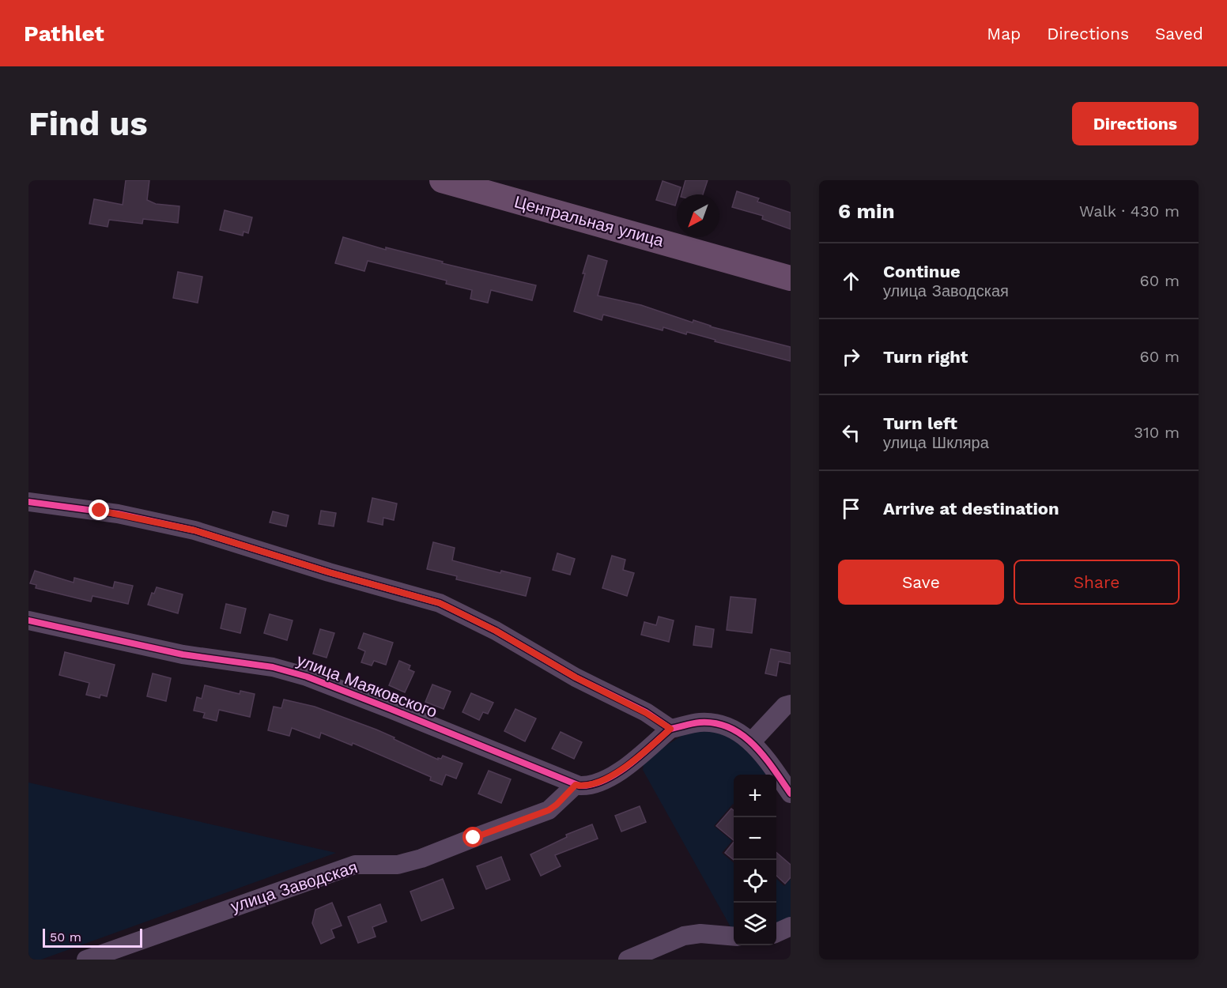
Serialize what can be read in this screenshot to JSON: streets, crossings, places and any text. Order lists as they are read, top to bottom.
{
  "streets": {
    "main road": ["Центральная улица"],
    "street": ["улица Маяковского", "улица Заводская"]
  },
  "crossings": [
    ["улица Маяковского", "улица Заводская"]
  ],
  "scale_bar": "50 m",
  "north": "bottom left",
  "page": {
    "header": "Pathlet",
    "nav": ["Map", "Directions", "Saved"],
    "buttons": [
      "Directions",
      ["Save", "Share"]
    ],
    "title": "Find us",
    "heading": ["6 min", "Walk · 430 m"],
    "list": [
      ["Continue", "улица Заводская", "60 m"],
      ["Turn right", "60 m"],
      ["Turn left", "улица Шкляра", "310 m"],
      "Arrive at destination"
    ],
    "map_buttons": ["+", "−"],
    "scale": "50 m"
  }
}
